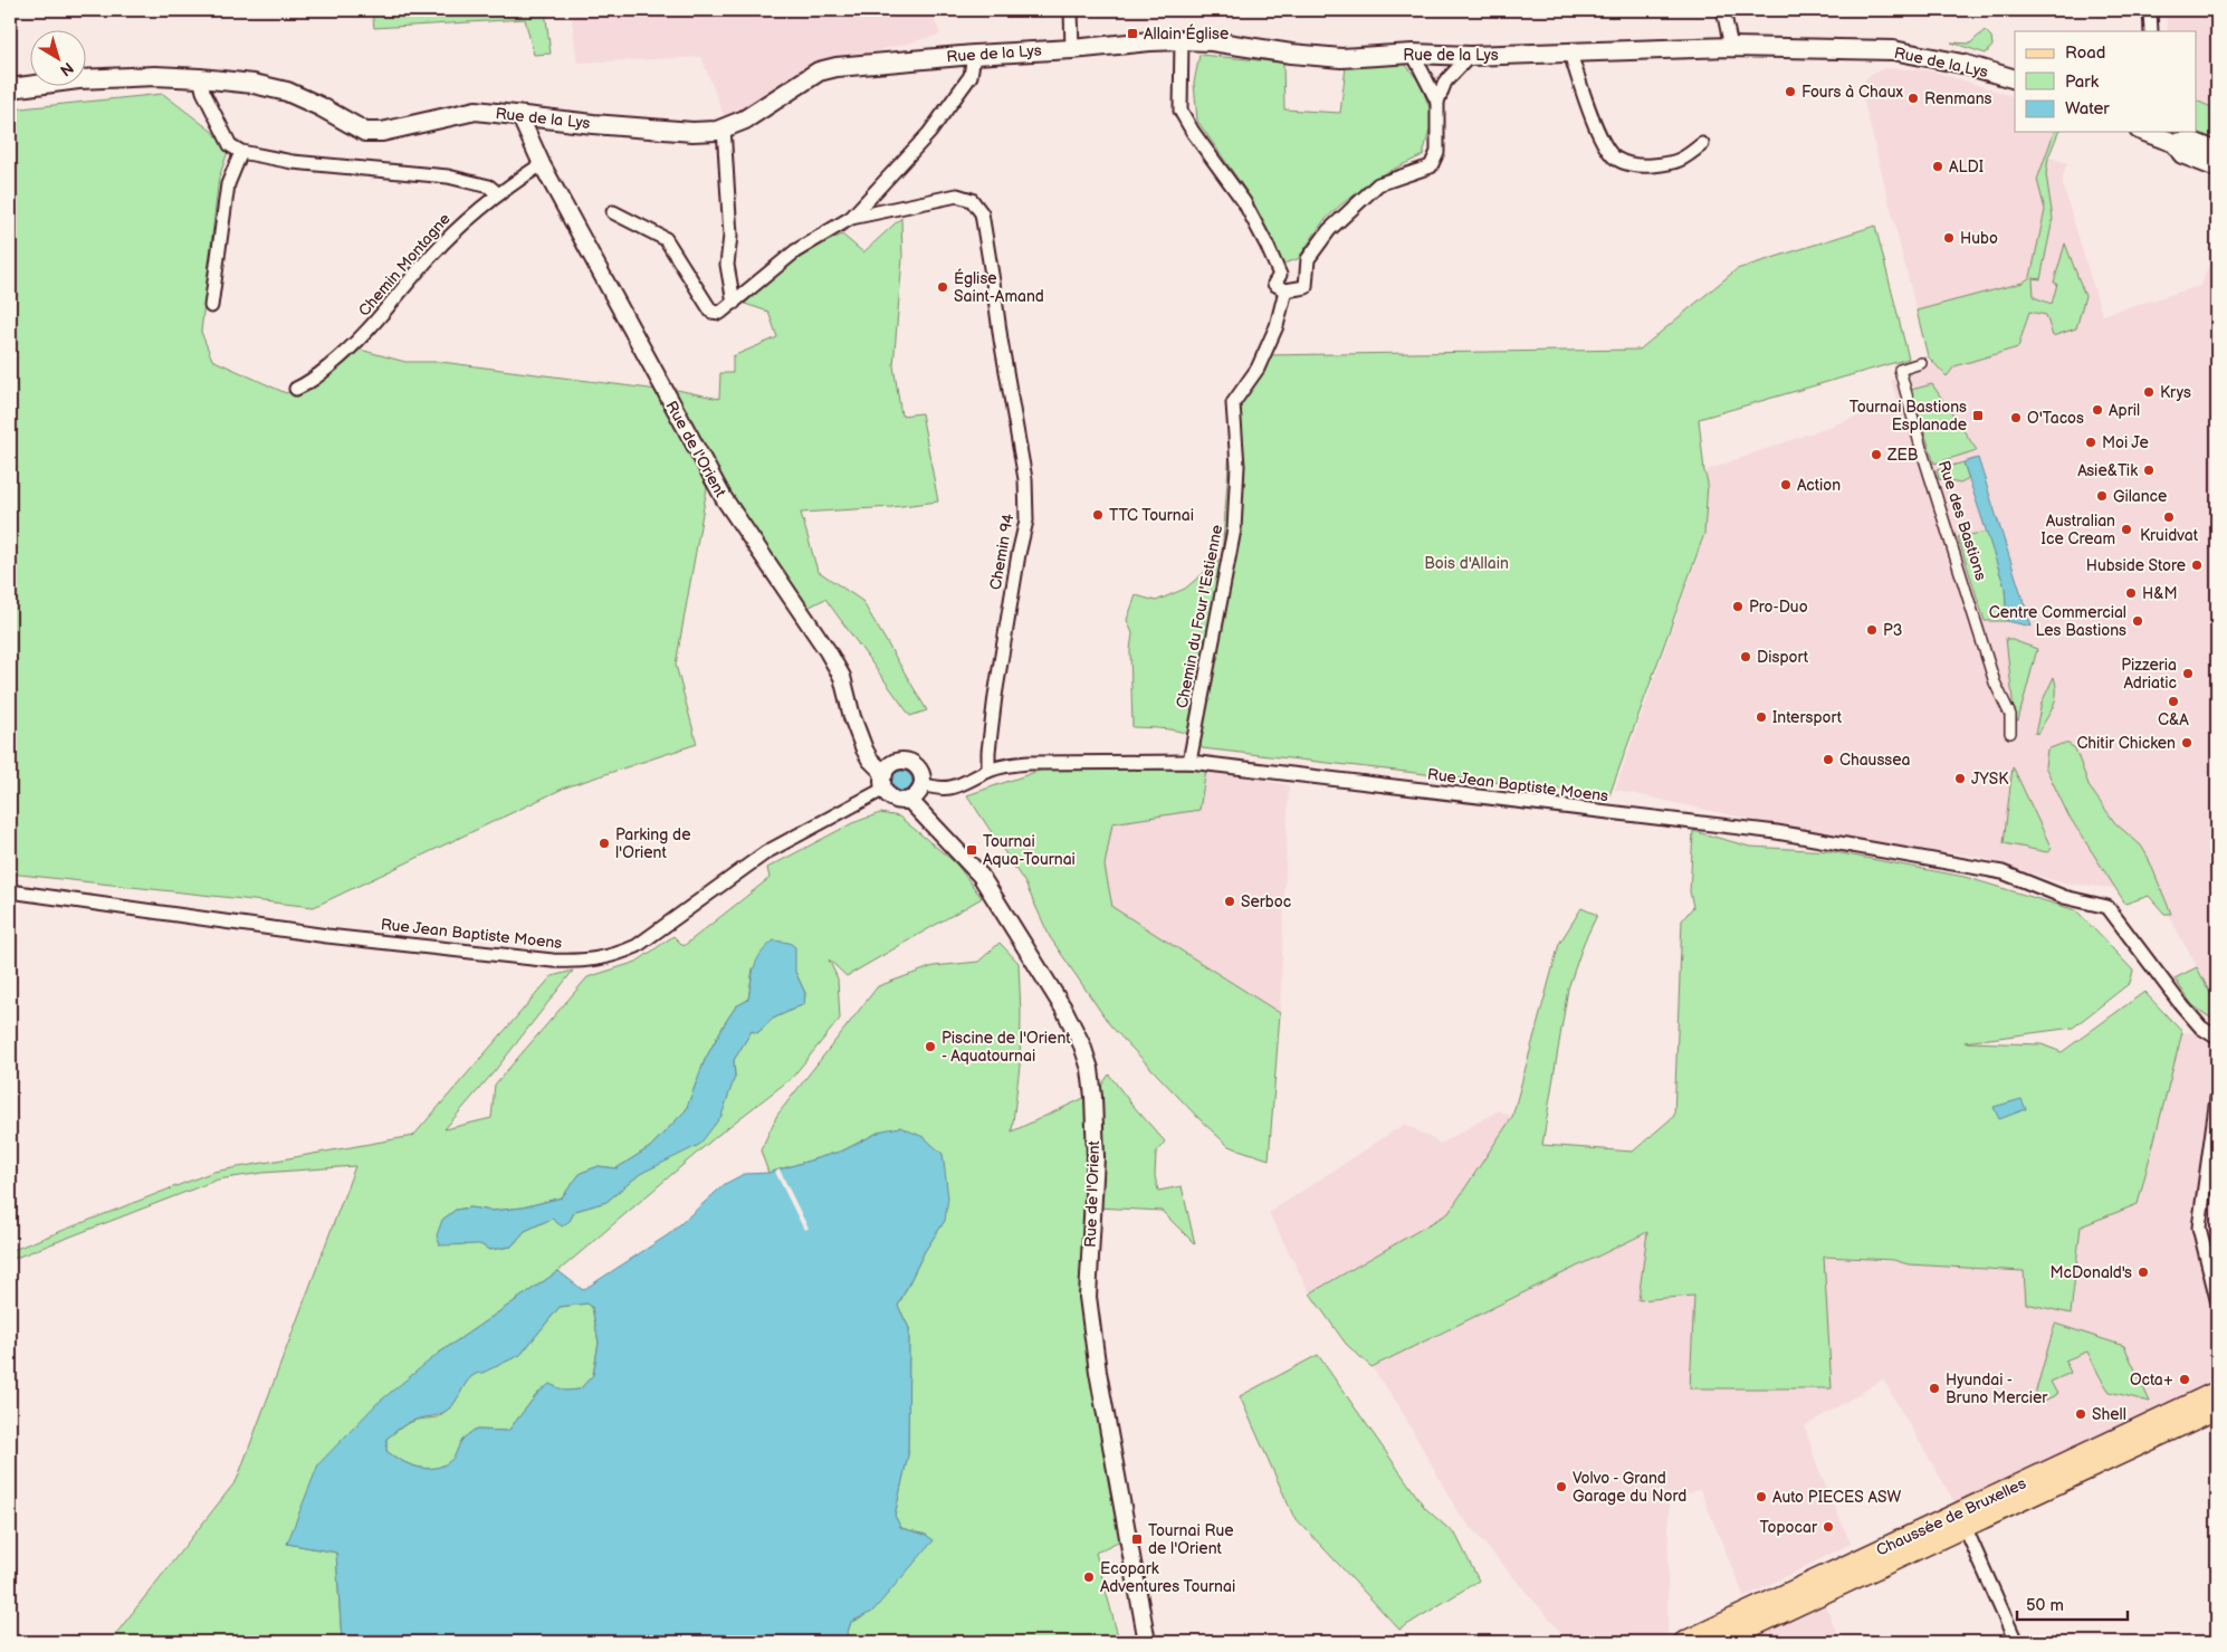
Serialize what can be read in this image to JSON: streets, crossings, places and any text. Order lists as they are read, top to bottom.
{
  "streets": {
    "main road": ["Rue de la Lys", "Chaussée de Bruxelles"],
    "street": [
      "Chemin Montagne",
      "Rue de l'Orient",
      "Rue des Bastions",
      "Chemin 94",
      "Chemin du Four l'Estienne",
      "Rue Jean Baptiste Moens"
    ]
  },
  "crossings": [
    ["Rue de la Lys", "Rue de l'Orient"],
    ["Chemin Montagne", "Rue de l'Orient"],
    ["Rue de l'Orient", "Rue Jean Baptiste Moens"],
    ["Chemin 94", "Rue Jean Baptiste Moens"],
    ["Chemin du Four l'Estienne", "Rue Jean Baptiste Moens"]
  ],
  "parks": ["Bois d'Allain"],
  "places": {
    "transit": [
      "Allain Église",
      "Tournai Bastions Esplanade",
      "Tournai Aqua-Tournai",
      "Tournai Rue de l'Orient"
    ],
    "other": [
      "Fours à Chaux",
      "Renmans",
      "ALDI",
      "Hubo",
      "Église Saint-Amand",
      "Krys",
      "April",
      "O'Tacos",
      "Moi Je",
      "ZEB",
      "Asie&Tik",
      "Action",
      "Gilance",
      "TTC Tournai",
      "Kruidvat",
      "Australian Ice Cream",
      "Hubside Store",
      "H&M",
      "Pro-Duo",
      "Centre Commercial Les Bastions",
      "P3",
      "Disport",
      "Pizzeria Adriatic",
      "C&A",
      "Intersport",
      "Chitir Chicken",
      "Chaussea",
      "JYSK",
      "Parking de l'Orient",
      "Serboc",
      "Piscine de l'Orient - Aquatournai",
      "McDonald's",
      "Octa+",
      "Hyundai - Bruno Mercier",
      "Shell",
      "Volvo - Grand Garage du Nord",
      "Auto PIECES ASW",
      "Topocar",
      "Ecopark Adventures Tournai"
    ]
  },
  "legend": ["Road", "Park", "Water"],
  "scale_bar": "50 m",
  "north": "bottom right"
}
